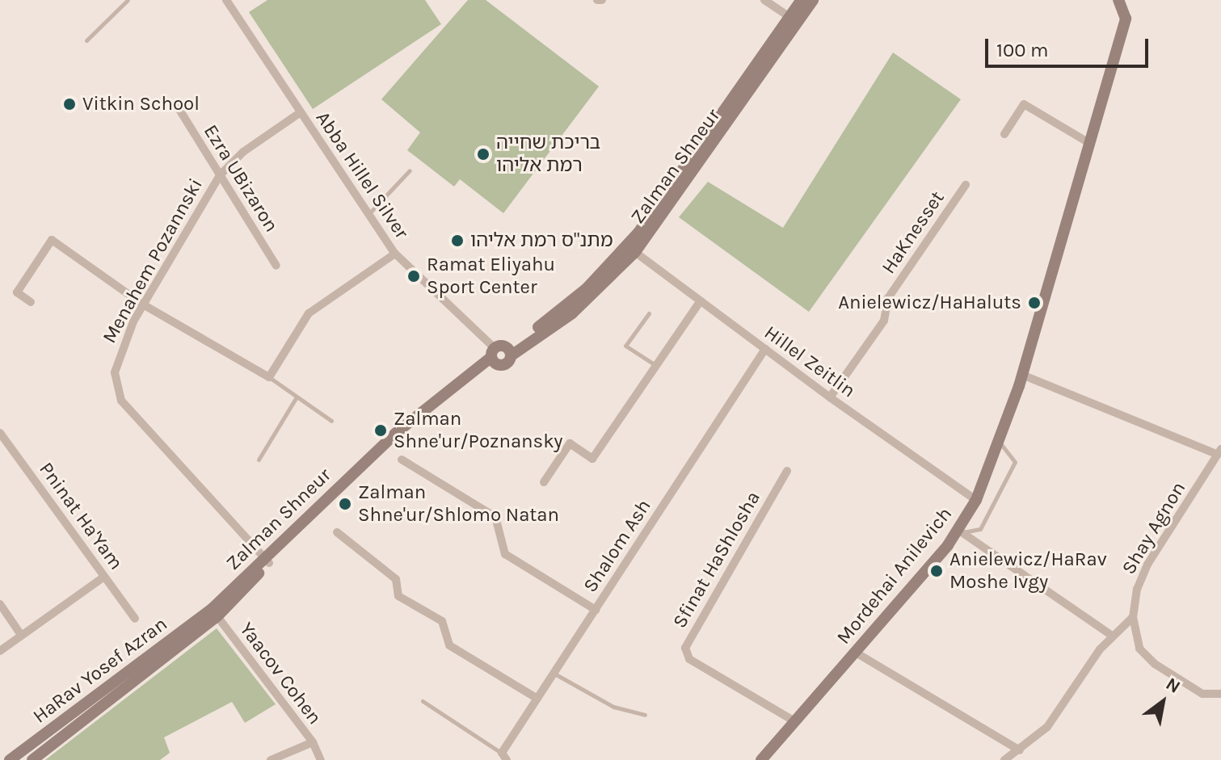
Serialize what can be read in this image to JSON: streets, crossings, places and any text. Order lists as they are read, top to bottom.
{
  "streets": {
    "street": [
      "Zalman Shneur",
      "Abba Hillel Silver",
      "Ezra UBizaron",
      "HaKnesset",
      "Menahem Pozannski",
      "Hillel Zeitlin",
      "Pninat Ha'Yam",
      "Shay Agnon",
      "Shalom Ash",
      "Sfinat HaShlosha",
      "Mordehai Anilevich",
      "HaRav Yosef Azran",
      "Yaacov Cohen"
    ]
  },
  "crossings": [
    ["Zalman Shneur", "Abba Hillel Silver"],
    ["Zalman Shneur", "Menahem Pozannski"],
    ["Zalman Shneur", "Hillel Zeitlin"],
    ["Zalman Shneur", "HaRav Yosef Azran"],
    ["Zalman Shneur", "Yaacov Cohen"],
    ["Abba Hillel Silver", "Menahem Pozannski"],
    ["Ezra UBizaron", "Menahem Pozannski"],
    ["HaKnesset", "Hillel Zeitlin"],
    ["Hillel Zeitlin", "Shalom Ash"],
    ["Hillel Zeitlin", "Mordehai Anilevich"],
    ["Sfinat HaShlosha", "Mordehai Anilevich"],
    ["HaRav Yosef Azran", "Yaacov Cohen"]
  ],
  "places": [
    "Vitkin School",
    "בריכת שחייה רמת אליהו",
    "מתנ\"ס רמת אליהו",
    "Ramat Eliyahu Sport Center",
    "Anielewicz/HaHaluts",
    "Zalman Shne'ur/Poznansky",
    "Zalman Shne'ur/Shlomo Natan",
    "Anielewicz/HaRav Moshe Ivgy"
  ],
  "scale_bar": "100 m",
  "north": "top right"
}
